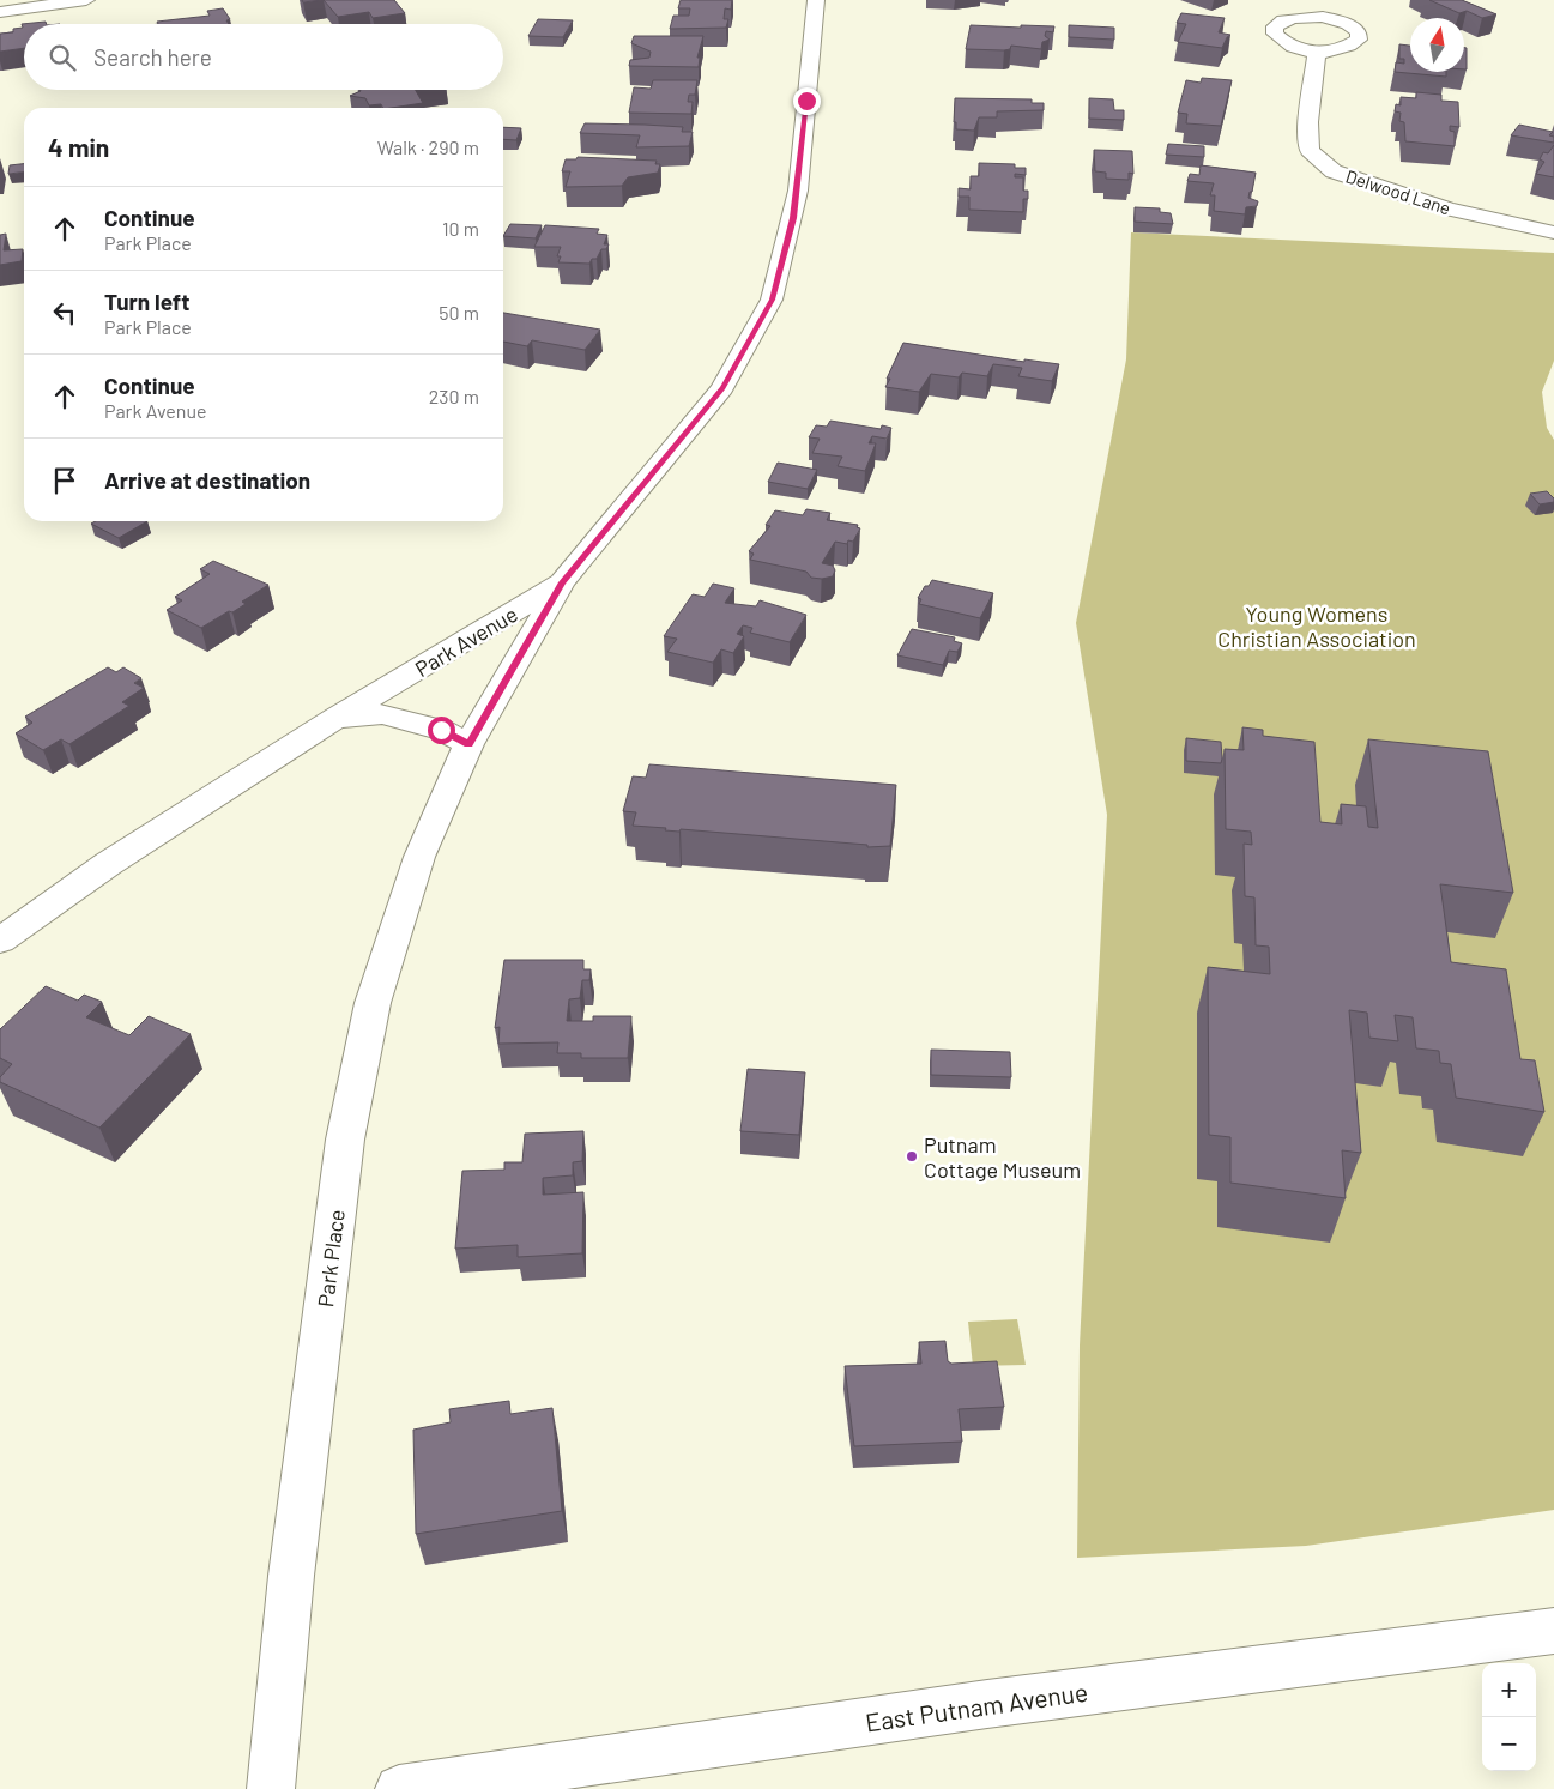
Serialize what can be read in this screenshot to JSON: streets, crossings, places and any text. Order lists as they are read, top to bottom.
{
  "streets": {
    "street": [
      "Delwood Lane",
      "Park Avenue",
      "Park Place",
      "East Putnam Avenue"
    ]
  },
  "crossings": [
    ["Park Avenue", "Park Place"]
  ],
  "parks": ["Young Womens Christian Association"],
  "places": ["Putnam Cottage Museum"],
  "north": "top",
  "page": {
    "search": "Search here",
    "heading": ["4 min", "Walk · 290 m"],
    "list": [
      ["Continue", "Park Place", "10 m"],
      ["Turn left", "Park Place", "50 m"],
      ["Continue", "Park Avenue", "230 m"],
      "Arrive at destination"
    ],
    "map_buttons": ["+", "−"]
  }
}
